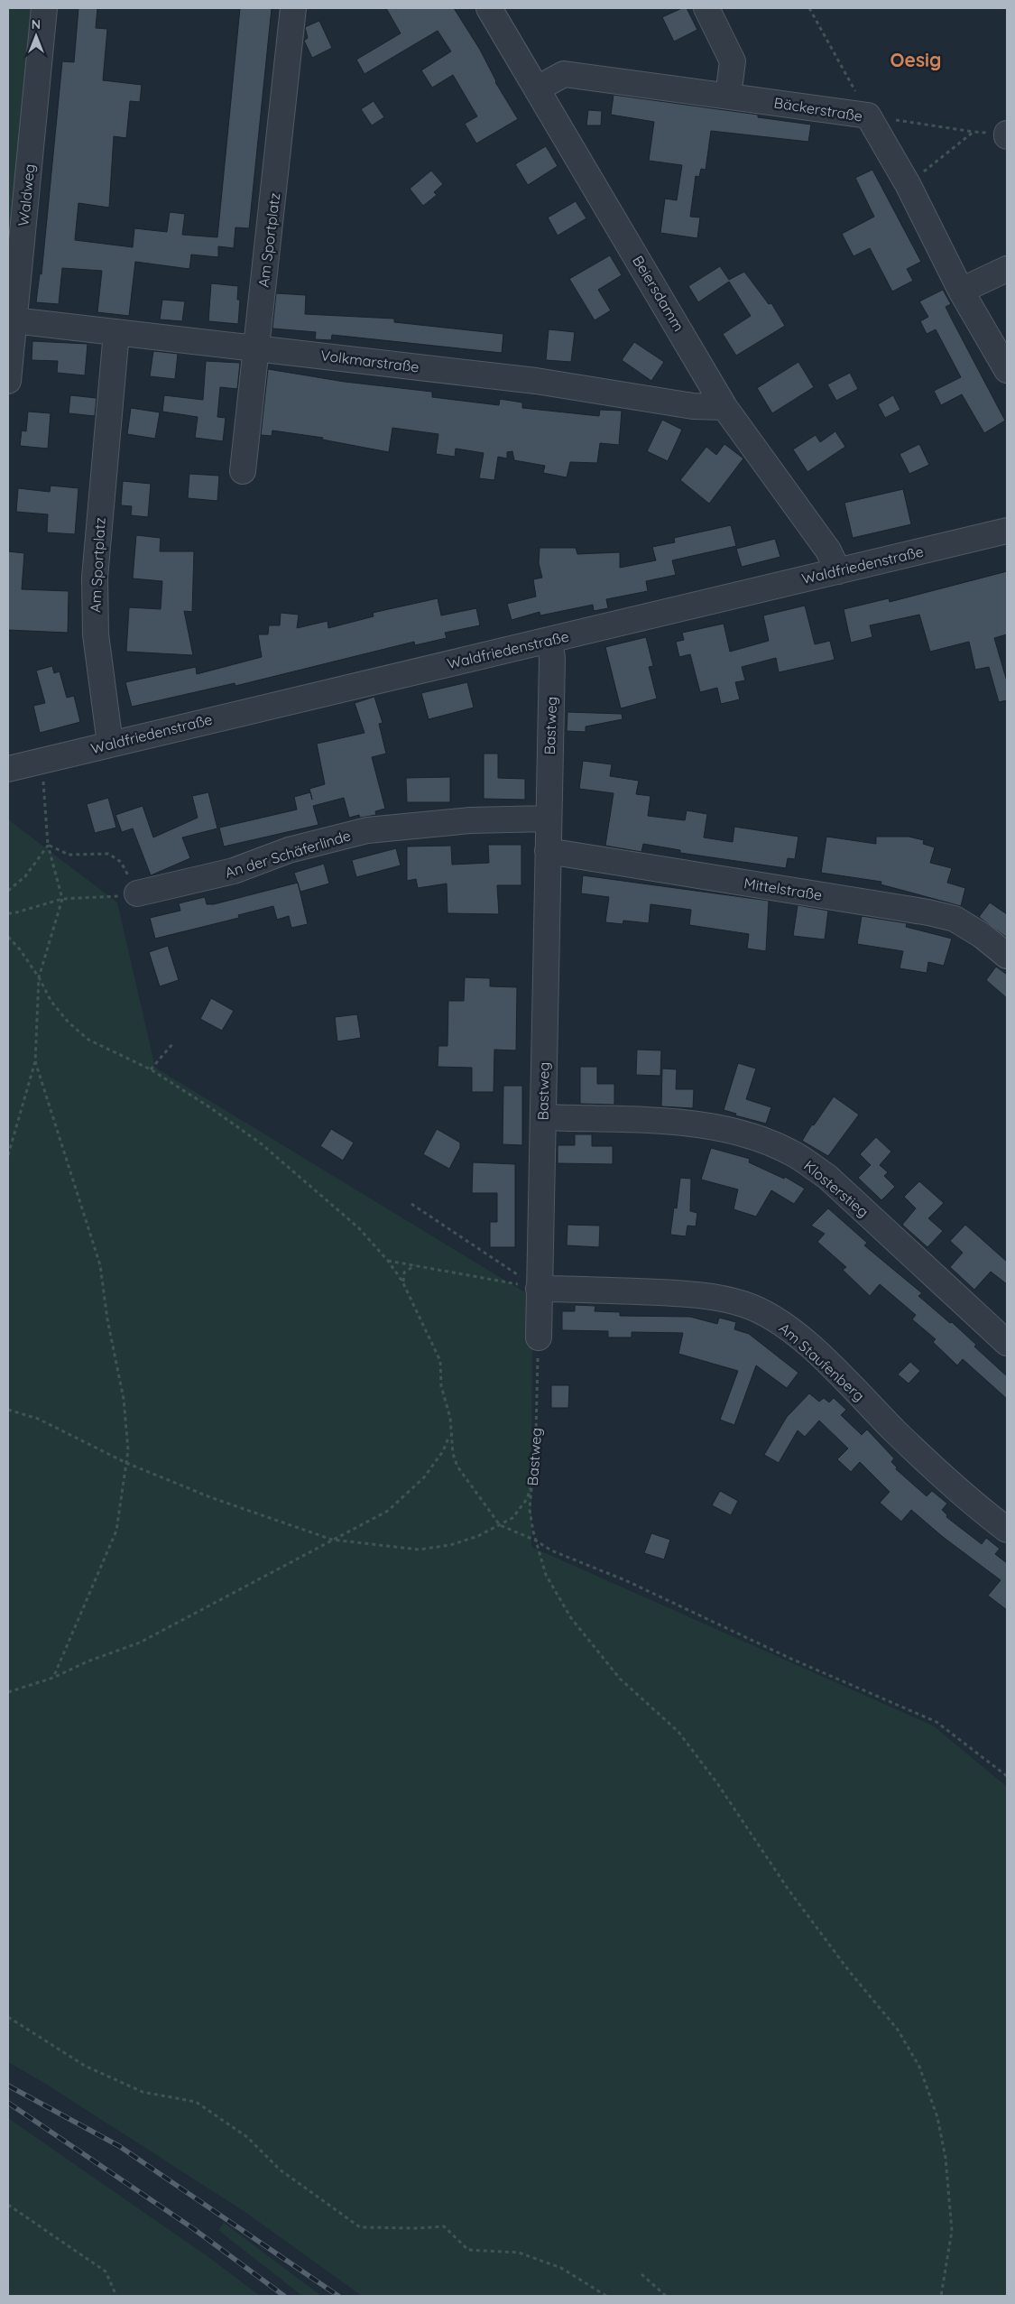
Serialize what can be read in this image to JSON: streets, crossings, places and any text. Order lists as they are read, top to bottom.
{
  "streets": {
    "street": [
      "Bäckerstraße",
      "Waldweg",
      "Am Sportplatz",
      "Beiersdamm",
      "Volkmarstraße",
      "Waldfriedenstraße",
      "Bastweg",
      "An der Schäferlinde",
      "Mittelstraße",
      "Klosterstieg",
      "Am Staufenberg"
    ]
  },
  "crossings": [
    ["Bäckerstraße", "Beiersdamm"],
    ["Waldweg", "Volkmarstraße"],
    ["Am Sportplatz", "Volkmarstraße"],
    ["Am Sportplatz", "Waldfriedenstraße"],
    ["Beiersdamm", "Volkmarstraße"],
    ["Beiersdamm", "Waldfriedenstraße"],
    ["Waldfriedenstraße", "Bastweg"],
    ["Bastweg", "An der Schäferlinde"],
    ["Bastweg", "Mittelstraße"],
    ["Bastweg", "Klosterstieg"],
    ["Bastweg", "Am Staufenberg"]
  ],
  "districts": ["Oesig"],
  "north": "top"
}
